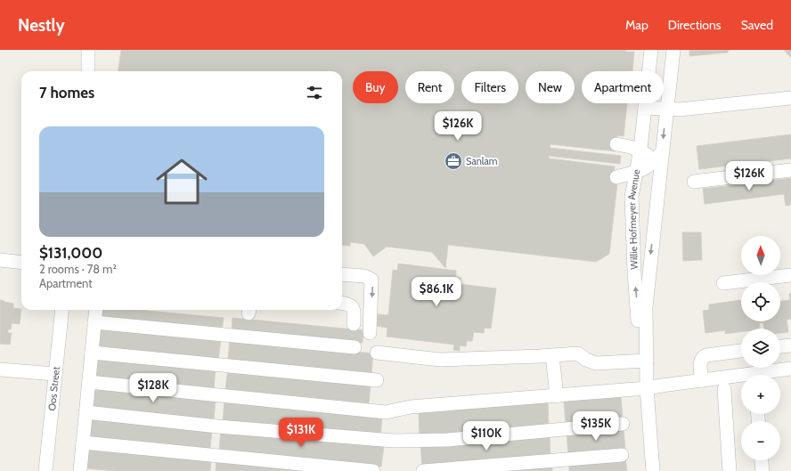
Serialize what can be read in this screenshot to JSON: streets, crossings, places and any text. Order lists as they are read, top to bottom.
{
  "streets": {
    "street": ["Willie Hofmeyer Avenue", "Oos Street"]
  },
  "places": {
    "office": ["Sanlam"]
  },
  "north": "top",
  "page": {
    "header": "Nestly",
    "nav": ["Map", "Directions", "Saved"],
    "chip": [
      "Buy",
      "Rent",
      "Filters",
      "New",
      "Apartment"
    ],
    "heading": "7 homes",
    "price": [
      "$126K",
      "$126K",
      "$86.1K",
      "$128K",
      "$135K",
      "$131K",
      "$110K"
    ],
    "list": [
      {
        "name": "$131,000",
        "note": "2 rooms · 78 m² · Apartment"
      }
    ],
    "map_buttons": ["+", "−"]
  }
}
